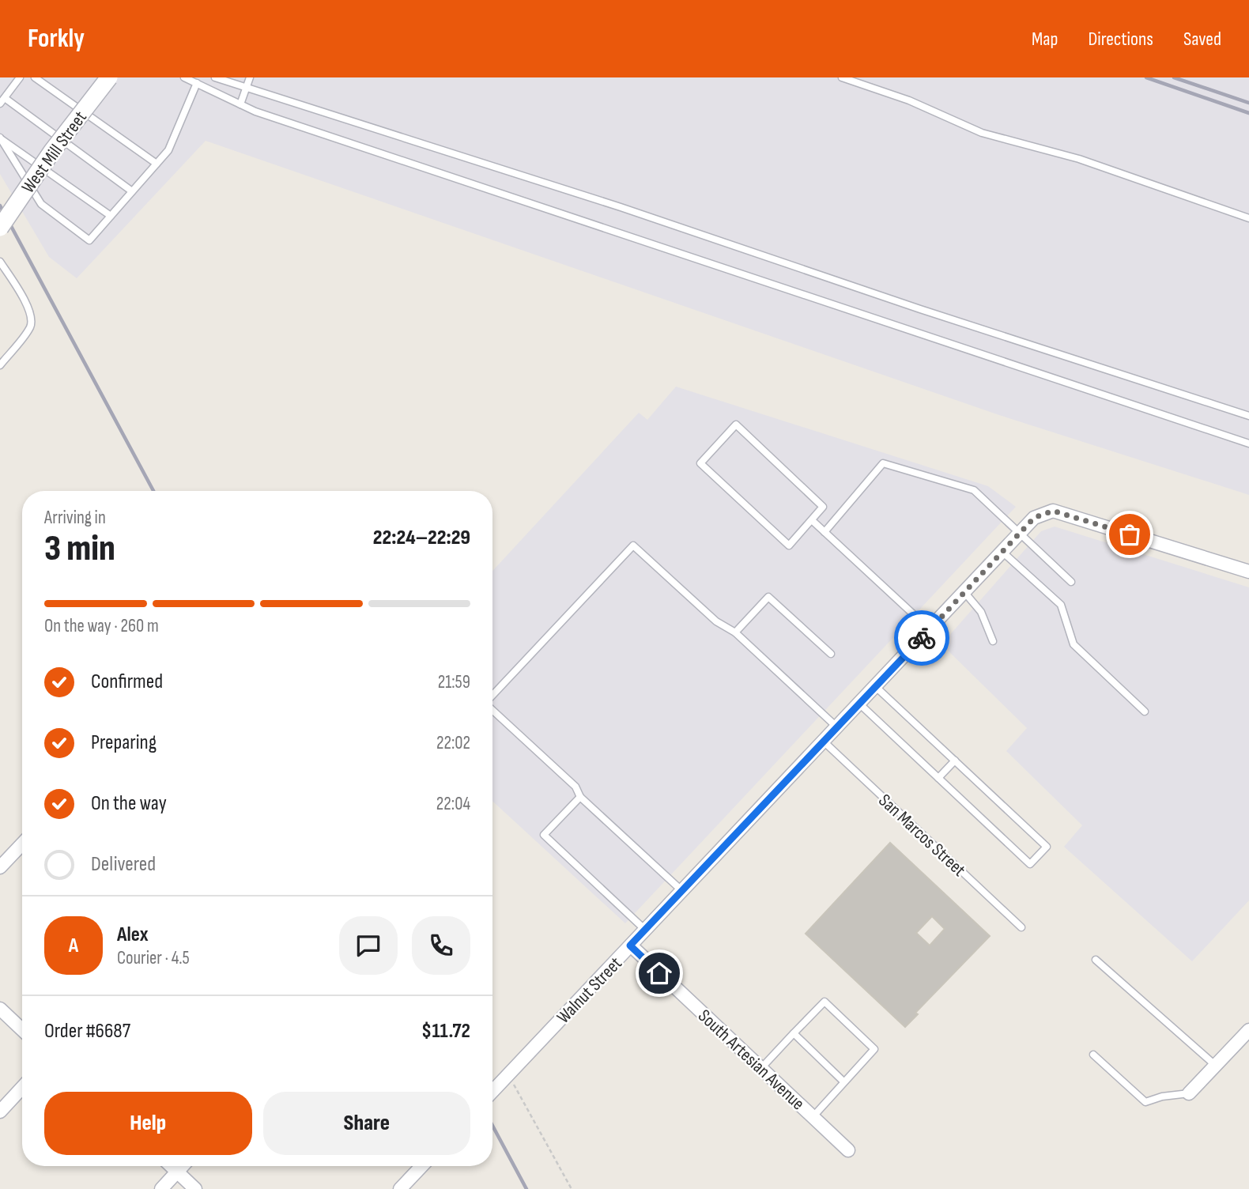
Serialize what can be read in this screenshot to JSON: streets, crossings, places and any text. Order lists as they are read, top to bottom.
{
  "streets": {
    "main road": ["West Mill Street"],
    "street": ["Walnut Street", "South Artesian Avenue"],
    "lane": ["San Marcos Street"]
  },
  "crossings": [
    ["San Marcos Street", "Walnut Street"],
    ["Walnut Street", "South Artesian Avenue"]
  ],
  "page": {
    "header": "Forkly",
    "nav": ["Map", "Directions", "Saved"],
    "heading": ["3 min", "Arriving in", "22:24–22:29"],
    "panel": [
      "Alex",
      "Courier · 4.5",
      "Order #6687",
      "$11.72"
    ],
    "bar": "On the way · 260 m",
    "list": [
      ["Confirmed", "21:59"],
      ["Preparing", "22:02"],
      ["On the way", "22:04"],
      "Delivered"
    ],
    "round": "A",
    "buttons": ["Help", "Share"]
  }
}
